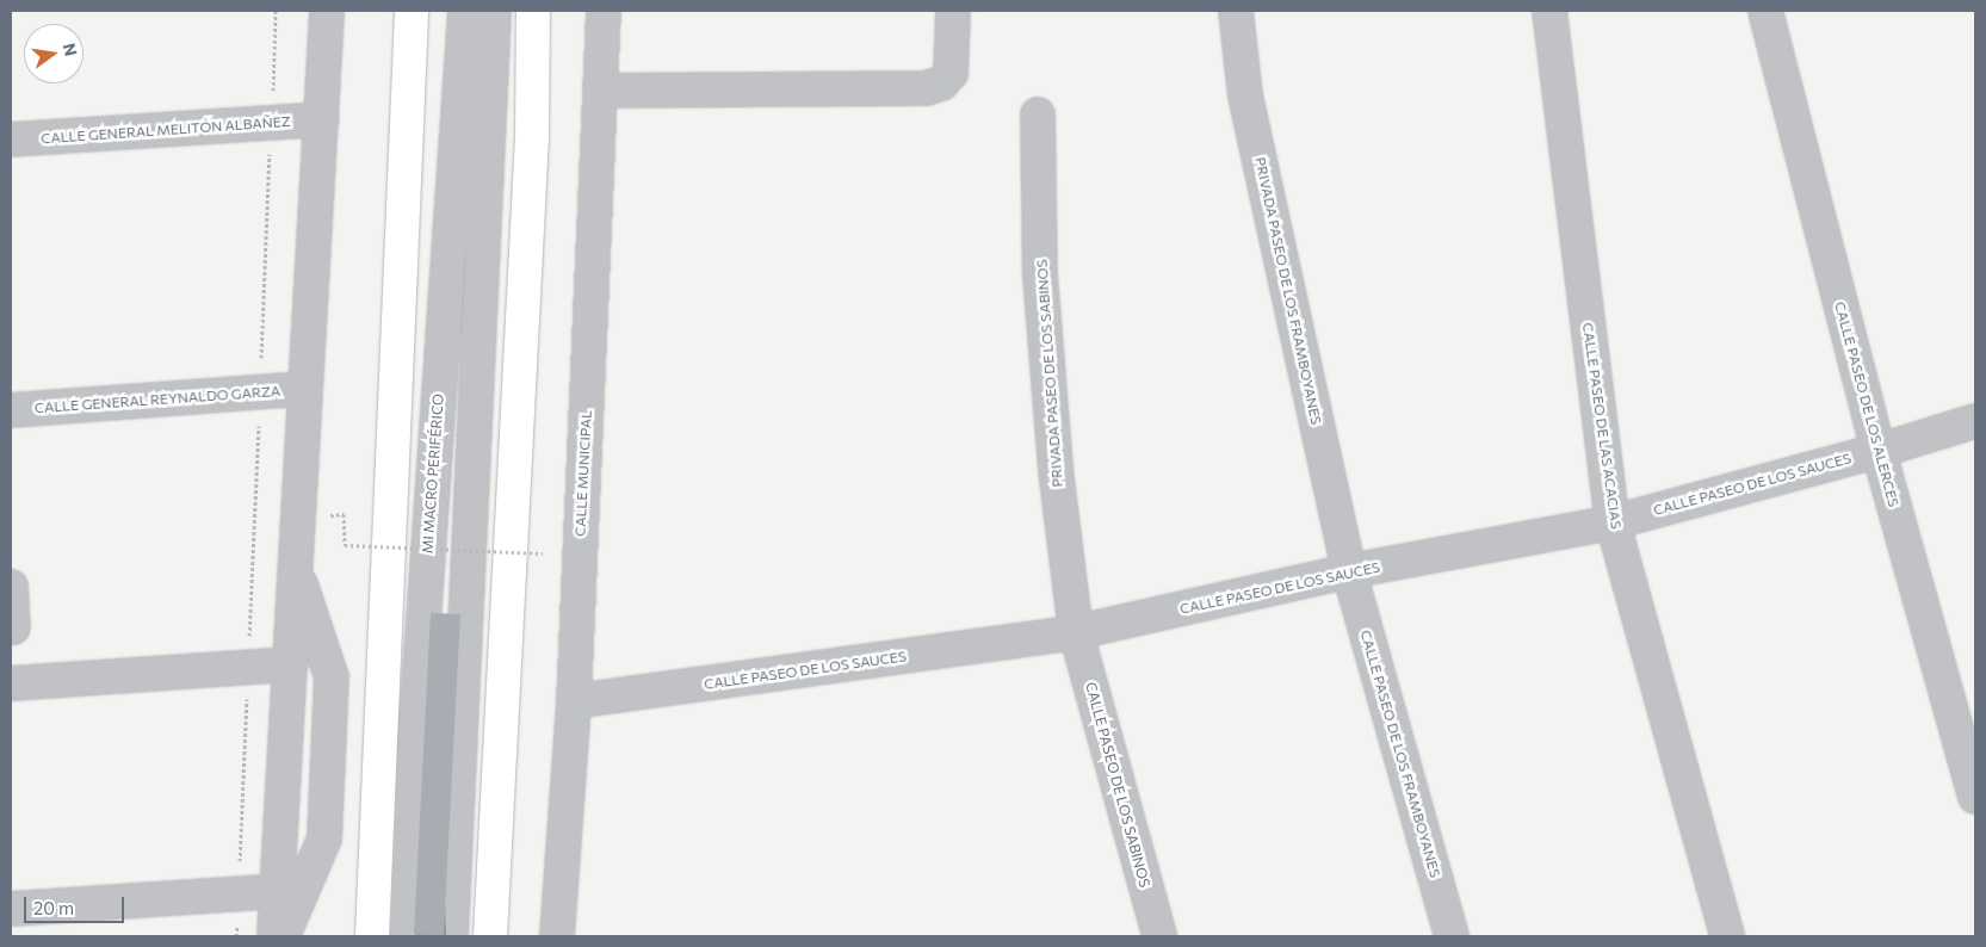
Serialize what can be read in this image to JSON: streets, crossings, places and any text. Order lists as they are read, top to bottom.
{
  "streets": {
    "street": [
      "CALLE GENERAL MELITÓN ALBAÑEZ",
      "PRIVADA PASEO DE LOS FRAMBOYANES",
      "PRIVADA PASEO DE LOS SABINOS",
      "CALLE GENERAL REYNALDO GARZA",
      "CALLE PASEO DE LOS ALERCES",
      "CALLE PASEO DE LAS ACACIAS",
      "MI MACRO PERIFÉRICO",
      "CALLE MUNICIPAL",
      "CALLE PASEO DE LOS SAUCES",
      "CALLE PASEO DE LOS FRAMBOYANES",
      "CALLE PASEO DE LOS SABINOS"
    ]
  },
  "crossings": [
    ["PRIVADA PASEO DE LOS FRAMBOYANES", "CALLE PASEO DE LOS SAUCES"],
    ["PRIVADA PASEO DE LOS FRAMBOYANES", "CALLE PASEO DE LOS FRAMBOYANES"],
    ["PRIVADA PASEO DE LOS SABINOS", "CALLE PASEO DE LOS SAUCES"],
    ["PRIVADA PASEO DE LOS SABINOS", "CALLE PASEO DE LOS SABINOS"],
    ["CALLE PASEO DE LOS ALERCES", "CALLE PASEO DE LOS SAUCES"],
    ["CALLE PASEO DE LAS ACACIAS", "CALLE PASEO DE LOS SAUCES"],
    ["CALLE MUNICIPAL", "CALLE PASEO DE LOS SAUCES"],
    ["CALLE PASEO DE LOS SAUCES", "CALLE PASEO DE LOS FRAMBOYANES"],
    ["CALLE PASEO DE LOS SAUCES", "CALLE PASEO DE LOS SABINOS"]
  ],
  "scale_bar": "20 m",
  "north": "right"
}
